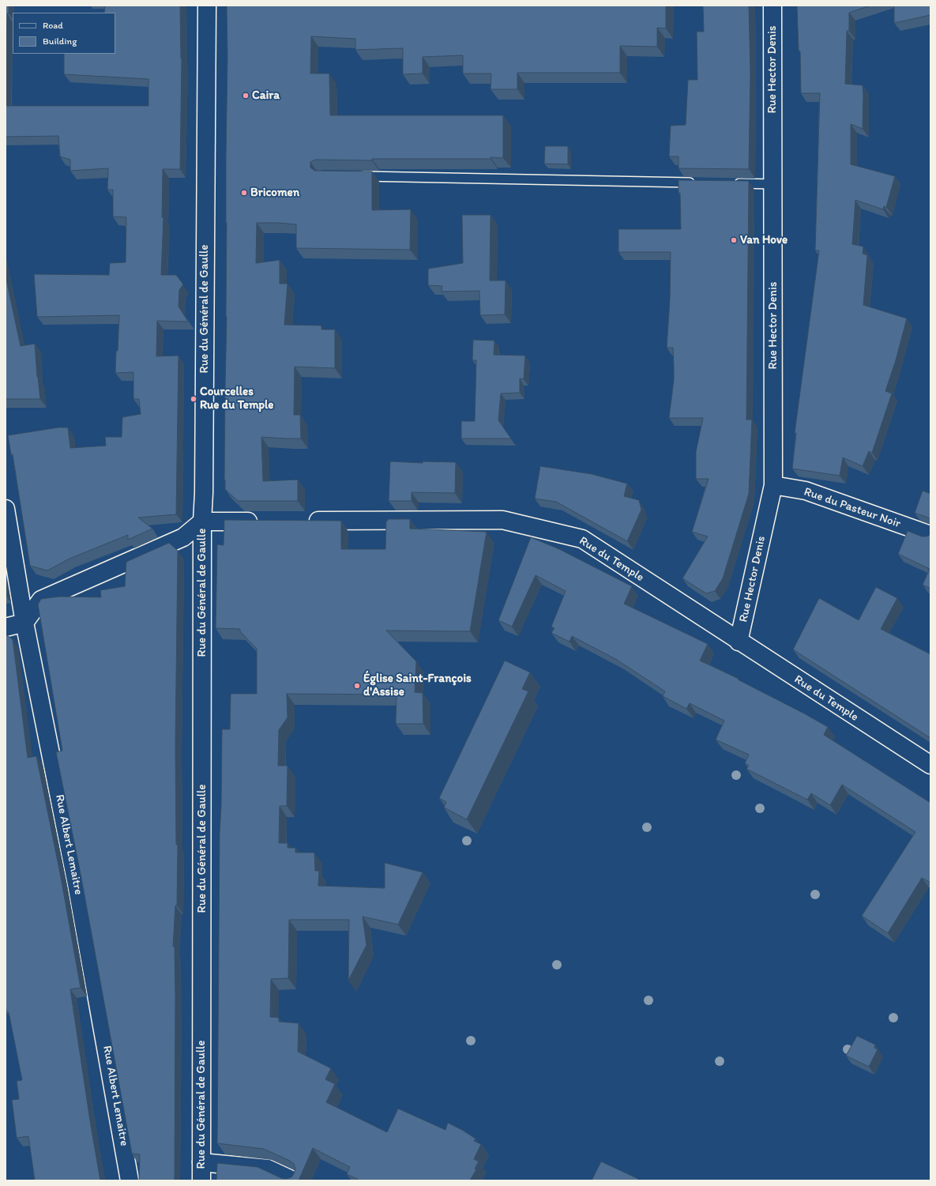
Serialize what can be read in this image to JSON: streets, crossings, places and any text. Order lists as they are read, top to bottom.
{
  "streets": {
    "street": [
      "Rue Hector Denis",
      "Rue du Général de Gaulle",
      "Rue du Pasteur Noir",
      "Rue du Temple",
      "Rue Albert Lemaitre"
    ]
  },
  "crossings": [
    ["Rue Hector Denis", "Rue du Pasteur Noir"],
    ["Rue Hector Denis", "Rue du Temple"]
  ],
  "places": [
    "Caira",
    "Bricomen",
    "Van Hove",
    "Courcelles Rue du Temple",
    "Église Saint-François d'Assise"
  ],
  "legend": ["Road", "Building"]
}
